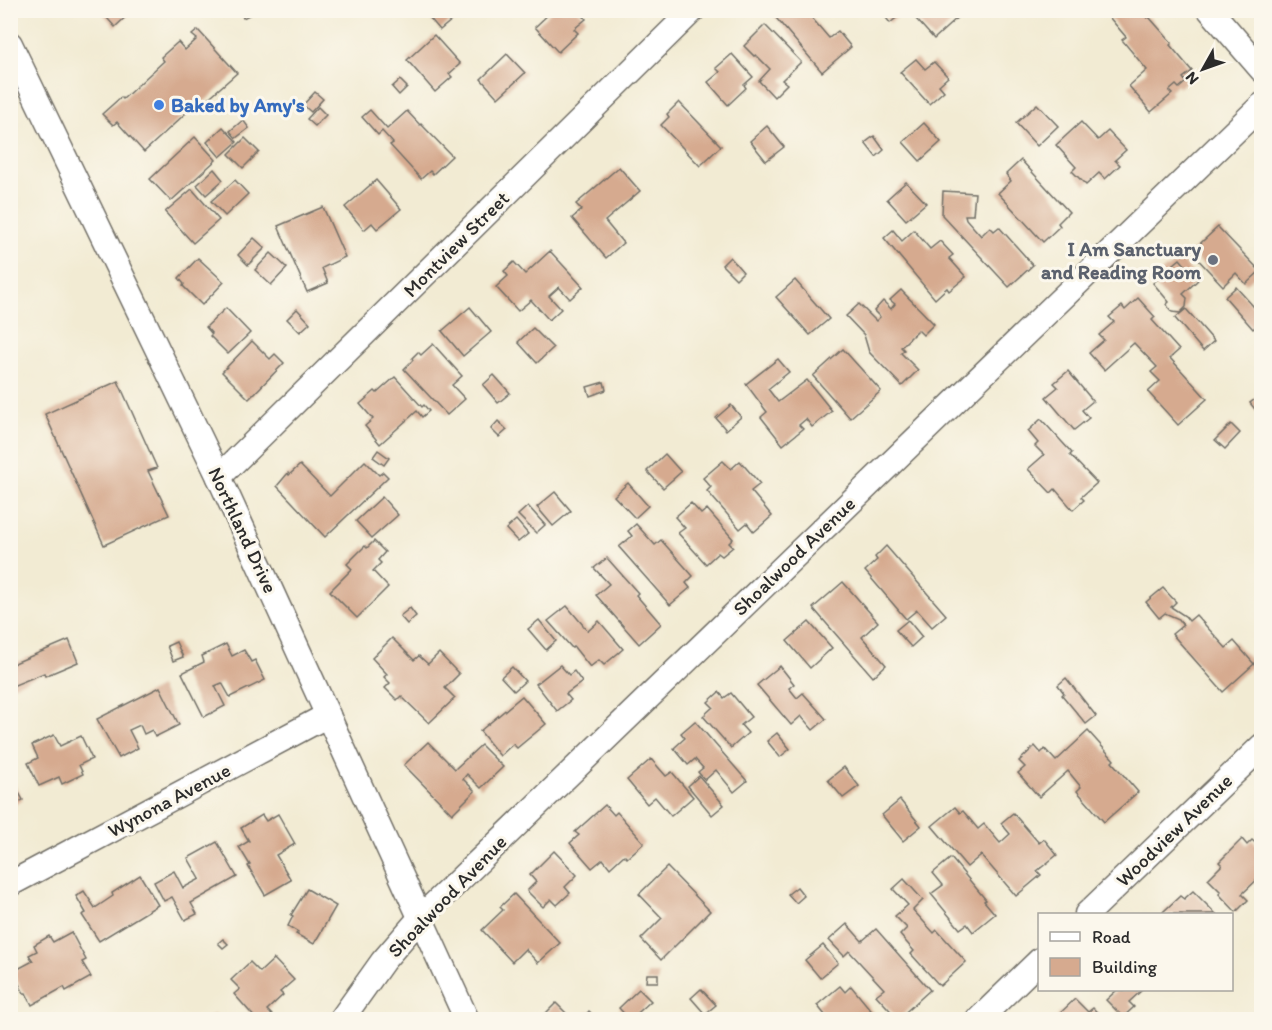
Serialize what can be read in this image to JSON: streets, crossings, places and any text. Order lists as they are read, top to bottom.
{
  "streets": {
    "street": [
      "Montview Street",
      "Northland Drive",
      "Shoalwood Avenue",
      "Wynona Avenue",
      "Woodview Avenue"
    ]
  },
  "crossings": [
    ["Montview Street", "Northland Drive"],
    ["Northland Drive", "Shoalwood Avenue"],
    ["Northland Drive", "Wynona Avenue"]
  ],
  "places": ["Baked by Amy's", "I Am Sanctuary and Reading Room"],
  "legend": ["Road", "Building"],
  "north": "bottom left"
}
